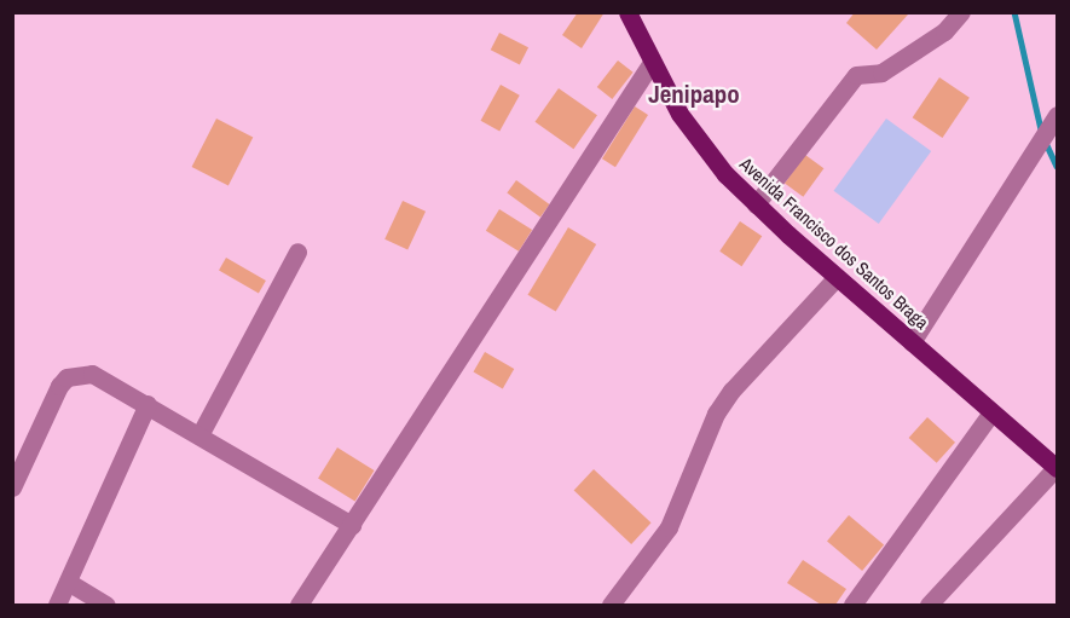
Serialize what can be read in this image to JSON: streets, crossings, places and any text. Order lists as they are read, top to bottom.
{
  "streets": {
    "main road": ["Avenida Francisco dos Santos Braga"]
  },
  "districts": ["Jenipapo"]
}
